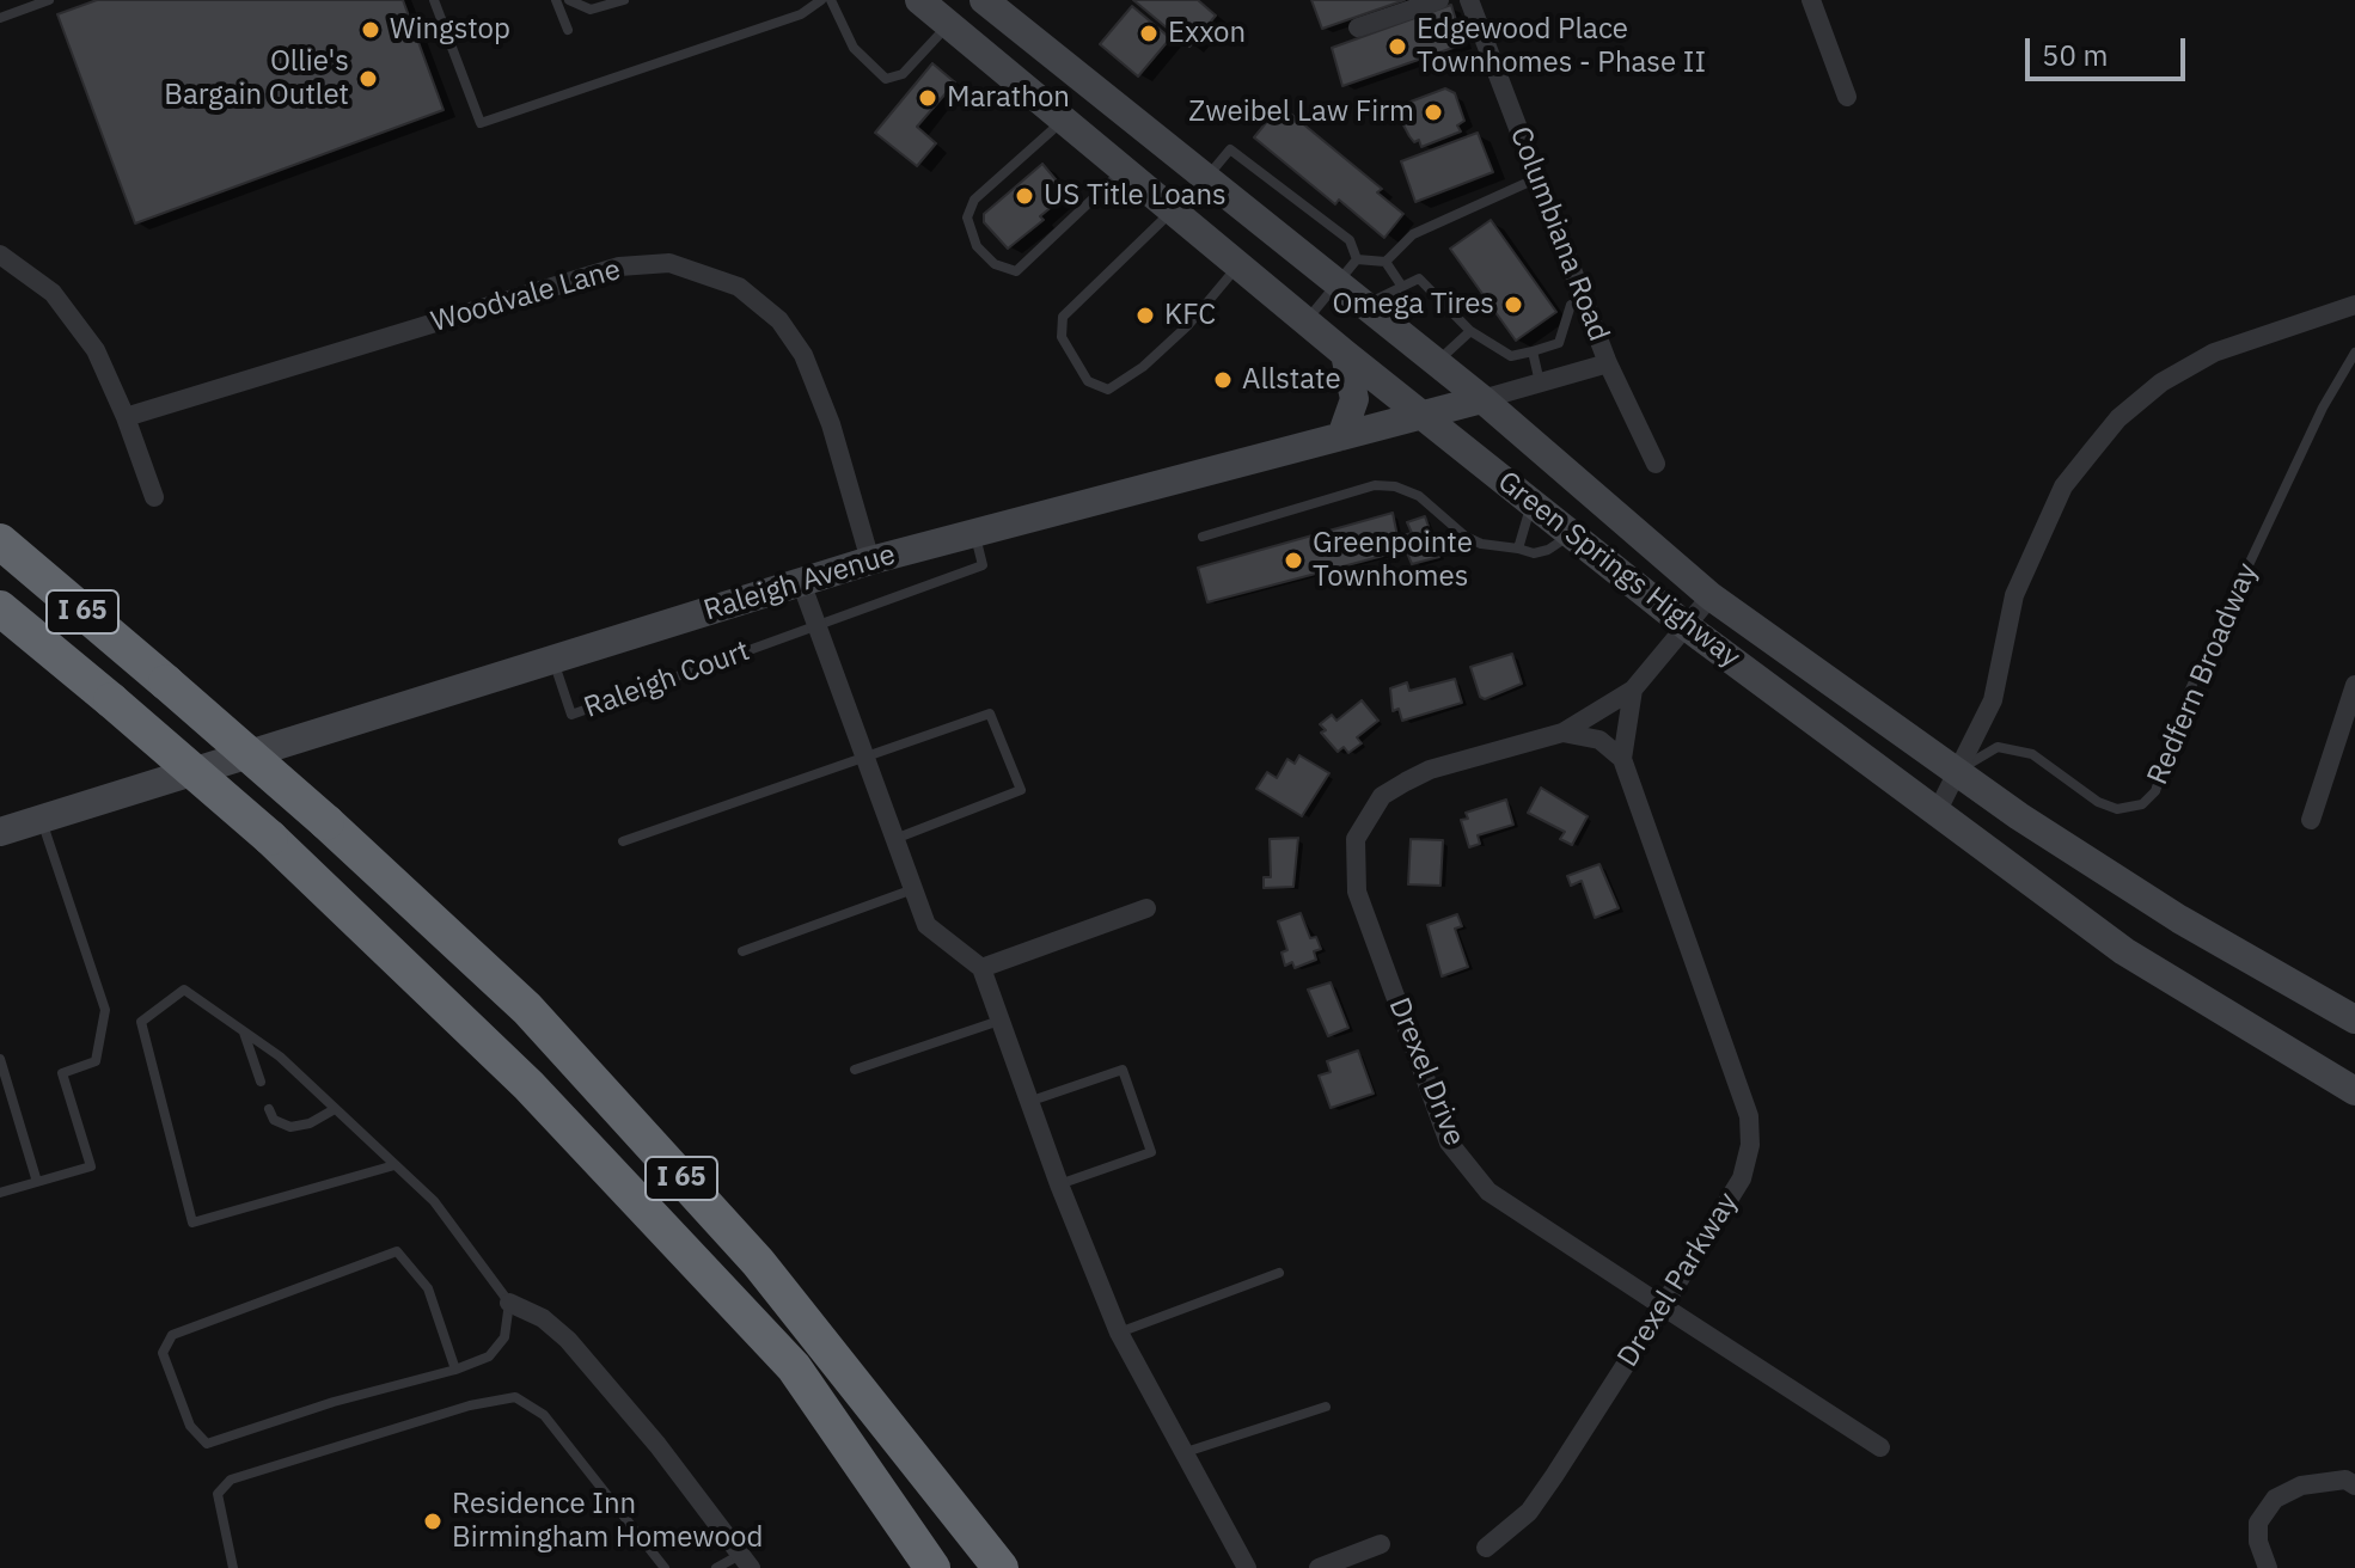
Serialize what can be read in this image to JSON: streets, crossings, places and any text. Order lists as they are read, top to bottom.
{
  "streets": {
    "highway": ["I 65"],
    "main road": ["Green Springs Highway", "Raleigh Avenue"],
    "street": [
      "Columbiana Road",
      "Woodvale Lane",
      "Drexel Drive",
      "Drexel Parkway"
    ],
    "lane": ["Redfern Broadway", "Raleigh Court"]
  },
  "crossings": [
    ["Columbiana Road", "Raleigh Avenue"],
    ["Woodvale Lane", "Raleigh Avenue"],
    ["Green Springs Highway", "Raleigh Avenue"],
    ["Green Springs Highway", "Redfern Broadway"],
    ["Raleigh Avenue", "Raleigh Court"],
    ["Drexel Drive", "Drexel Parkway"]
  ],
  "places": [
    "Wingstop",
    "Exxon",
    "Edgewood Place Townhomes - Phase II",
    "Ollie's Bargain Outlet",
    "Marathon",
    "Zweibel Law Firm",
    "US Title Loans",
    "Omega Tires",
    "KFC",
    "Allstate",
    "Greenpointe Townhomes",
    "Residence Inn Birmingham Homewood"
  ],
  "scale_bar": "50 m"
}
